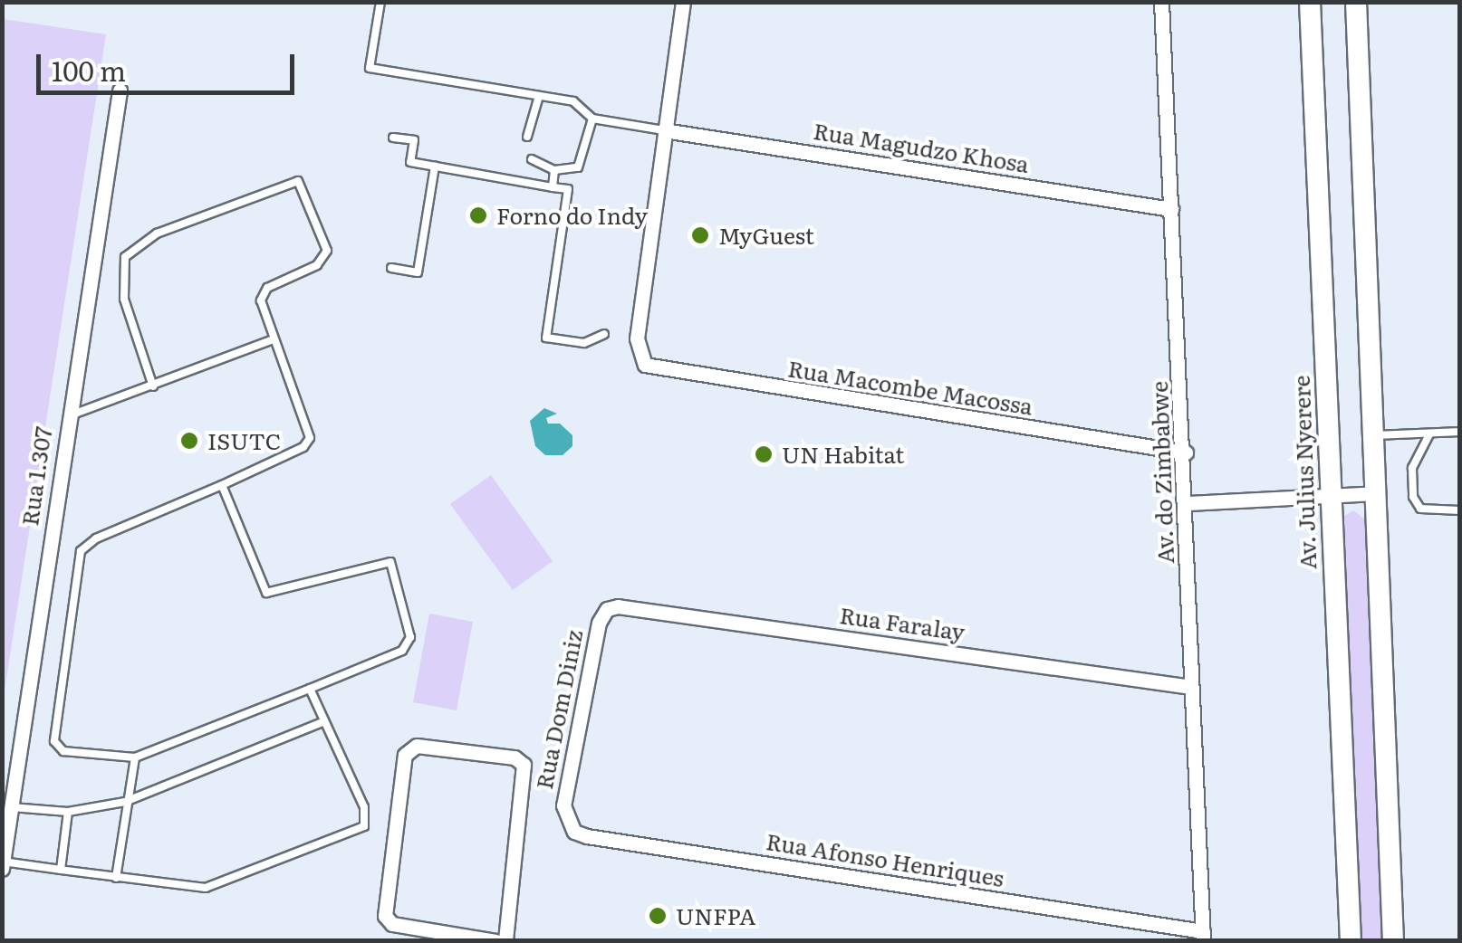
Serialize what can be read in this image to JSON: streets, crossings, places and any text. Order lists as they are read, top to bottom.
{
  "streets": {
    "main road": ["Av. Julius Nyerere"],
    "street": [
      "Rua Magudzo Khosa",
      "Rua Macombe Macossa",
      "Av. do Zimbabwe",
      "Rua 1.307",
      "Rua Faralay",
      "Rua Dom Diniz",
      "Rua Afonso Henriques"
    ]
  },
  "crossings": [
    ["Rua Magudzo Khosa", "Rua Macombe Macossa"],
    ["Rua Magudzo Khosa", "Av. do Zimbabwe"],
    ["Rua Macombe Macossa", "Av. do Zimbabwe"],
    ["Av. do Zimbabwe", "Rua Faralay"],
    ["Av. do Zimbabwe", "Rua Afonso Henriques"],
    ["Rua Faralay", "Rua Dom Diniz"],
    ["Rua Dom Diniz", "Rua Afonso Henriques"]
  ],
  "places": [
    "Forno do Indy",
    "MyGuest",
    "ISUTC",
    "UN Habitat",
    "UNFPA"
  ],
  "scale_bar": "100 m"
}
